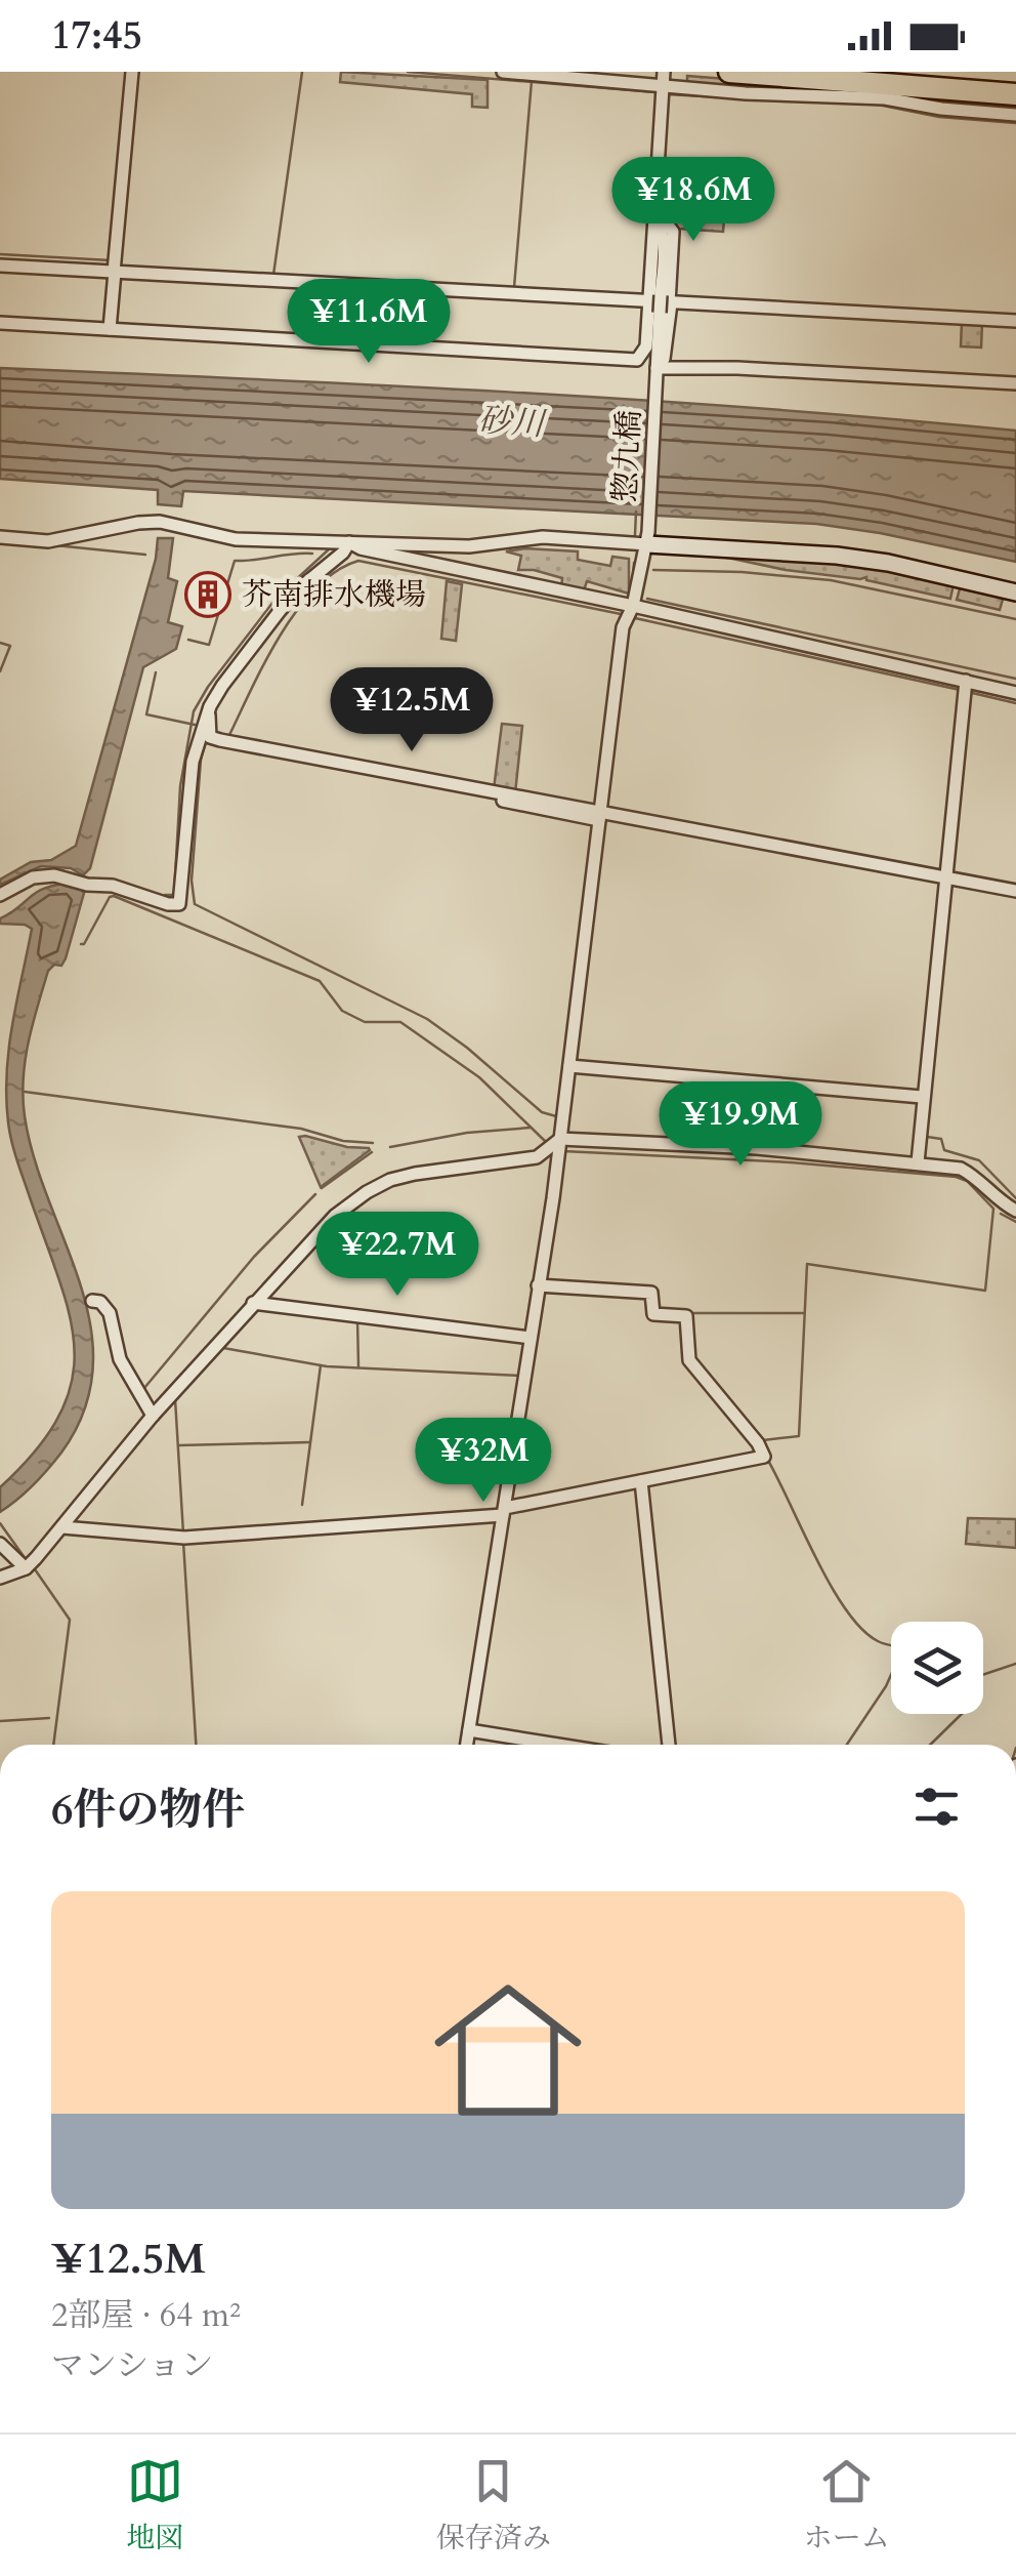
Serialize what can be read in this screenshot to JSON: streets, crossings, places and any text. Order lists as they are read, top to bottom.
{
  "streets": {
    "street": ["惣九橋"]
  },
  "water": ["砂川"],
  "places": {
    "building": ["芥南排水機場"]
  },
  "page": {
    "status": "17:45",
    "price": [
      "¥18.6M",
      "¥11.6M",
      "¥12.5M",
      "¥19.9M",
      "¥22.7M",
      "¥32M"
    ],
    "heading": "6件の物件",
    "list": [
      {
        "name": "¥12.5M",
        "note": "2部屋 · 64 m² · マンション"
      }
    ],
    "tabs": ["地図", "保存済み", "ホーム"]
  }
}
